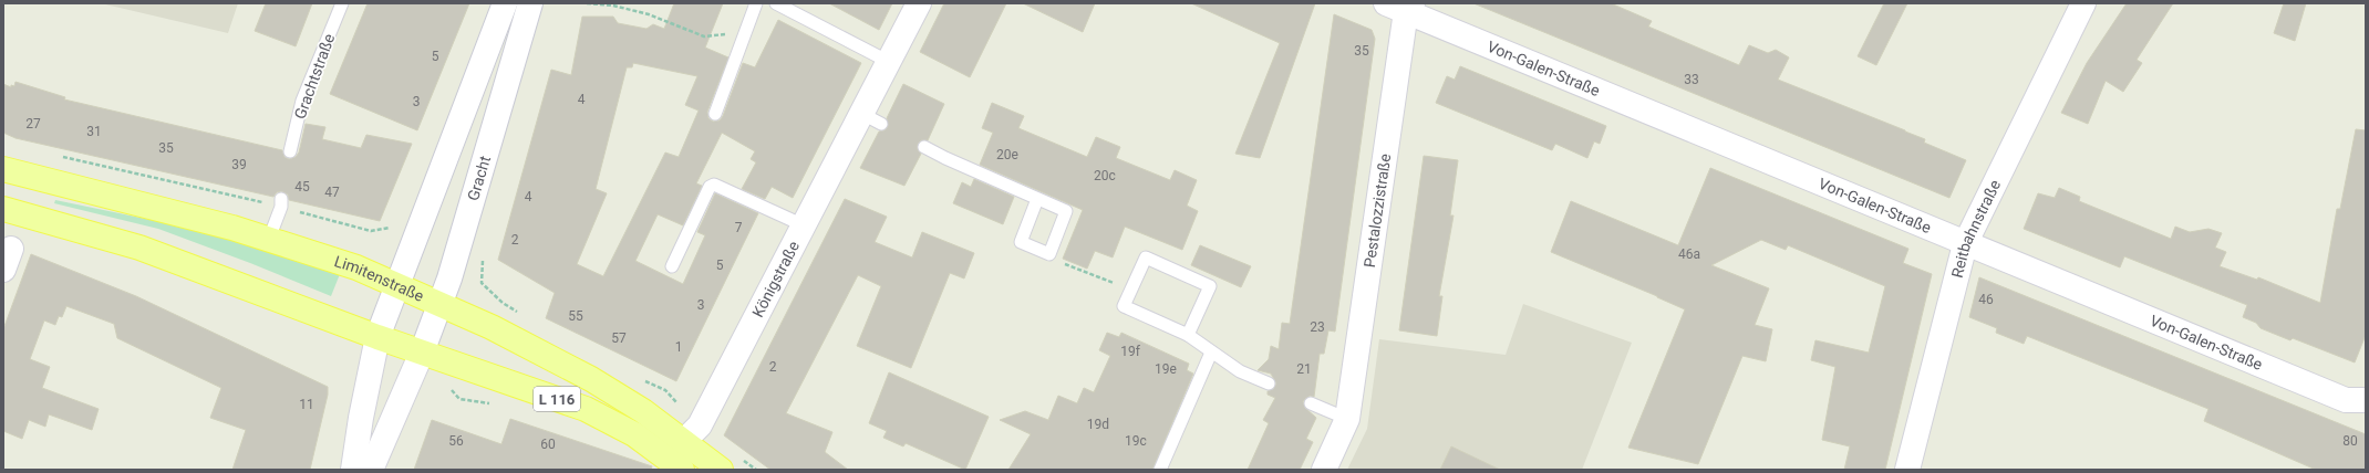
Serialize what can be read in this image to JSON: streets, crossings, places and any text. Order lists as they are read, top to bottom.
{
  "streets": {
    "main road": ["Limitenstraße", "L 116"],
    "street": [
      "Von-Galen-Straße",
      "Gracht",
      "Pestalozzistraße",
      "Reitbahnstraße",
      "Königstraße"
    ],
    "lane": ["Grachtstraße"]
  },
  "crossings": [
    ["Von-Galen-Straße", "Pestalozzistraße"],
    ["Von-Galen-Straße", "Reitbahnstraße"],
    ["Gracht", "Limitenstraße"],
    ["Gracht", "L 116"],
    ["Limitenstraße", "Königstraße"]
  ],
  "house_numbers": [
    "35",
    "5",
    "33",
    "4",
    "3",
    "27",
    "31",
    "35",
    "20e",
    "39",
    "20c",
    "45",
    "47",
    "4",
    "7",
    "2",
    "46a",
    "5",
    "46",
    "3",
    "55",
    "23",
    "57",
    "1",
    "19f",
    "2",
    "19e",
    "21",
    "11",
    "19d",
    "56",
    "19c",
    "80",
    "60"
  ]
}
